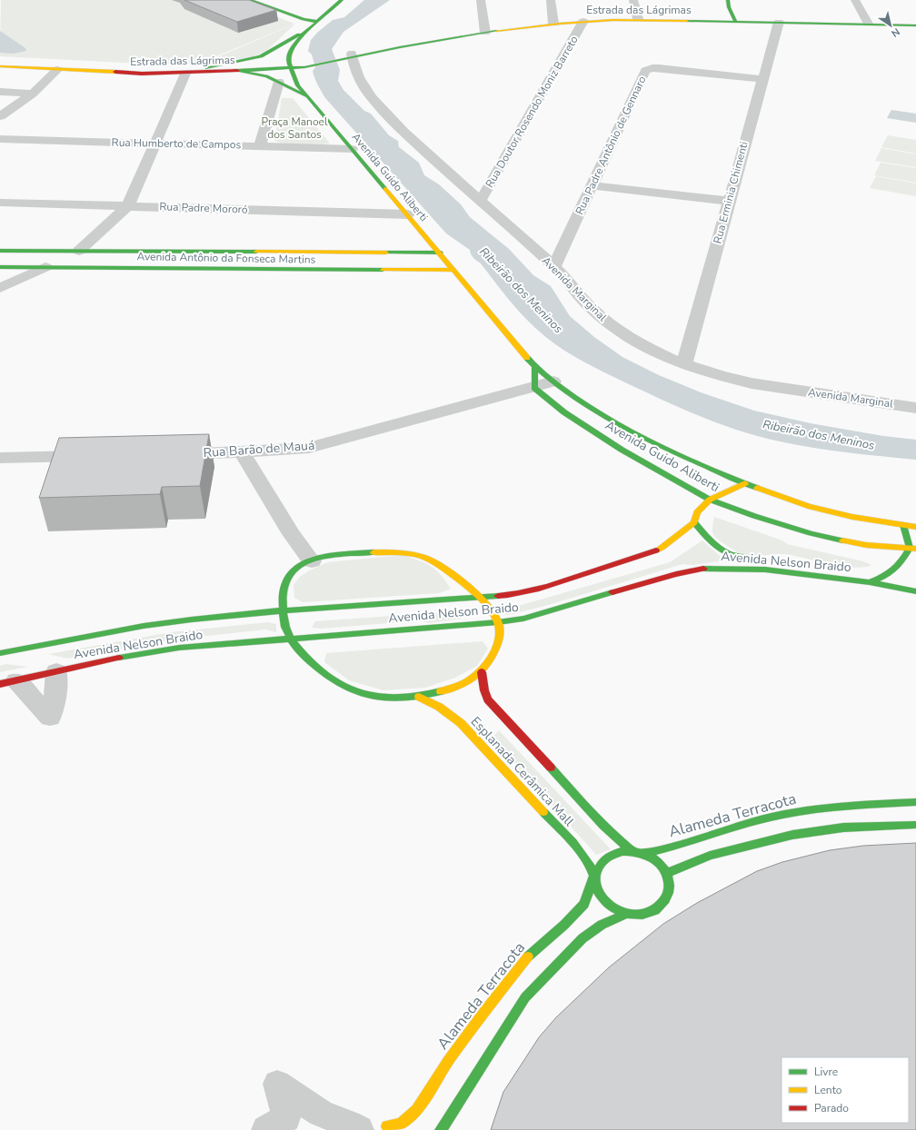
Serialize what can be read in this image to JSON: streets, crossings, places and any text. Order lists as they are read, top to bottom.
{
  "streets": {
    "main road": [
      "Estrada das Lágrimas",
      "Avenida Guido Aliberti",
      "Avenida Antônio da Fonseca Martins",
      "Avenida Nelson Braido",
      "Esplanada Cerâmica Mall",
      "Alameda Terracota"
    ],
    "street": [
      "Rua Doutor Rosendo Moniz Barreto",
      "Rua Humberto de Campos",
      "Rua Padre Antônio de Gennaro",
      "Rua Erminia Chimenti",
      "Rua Padre Mororó",
      "Avenida Marginal",
      "Rua Barão de Mauá"
    ]
  },
  "crossings": [
    ["Estrada das Lágrimas", "Rua Doutor Rosendo Moniz Barreto"],
    ["Estrada das Lágrimas", "Avenida Guido Aliberti"],
    ["Estrada das Lágrimas", "Rua Erminia Chimenti"],
    ["Estrada das Lágrimas", "Avenida Marginal"],
    ["Rua Doutor Rosendo Moniz Barreto", "Avenida Marginal"],
    ["Rua Humberto de Campos", "Avenida Guido Aliberti"],
    ["Rua Padre Antônio de Gennaro", "Rua Erminia Chimenti"],
    ["Rua Padre Antônio de Gennaro", "Avenida Marginal"],
    ["Avenida Guido Aliberti", "Rua Padre Mororó"],
    ["Avenida Guido Aliberti", "Avenida Antônio da Fonseca Martins"],
    ["Avenida Guido Aliberti", "Rua Barão de Mauá"],
    ["Avenida Guido Aliberti", "Avenida Nelson Braido"],
    ["Rua Erminia Chimenti", "Avenida Marginal"],
    ["Esplanada Cerâmica Mall", "Alameda Terracota"]
  ],
  "water": ["Ribeirão dos Meninos"],
  "parks": ["Praça Manoel dos Santos"],
  "legend": ["Livre", "Lento", "Parado"],
  "north": "bottom right"
}
